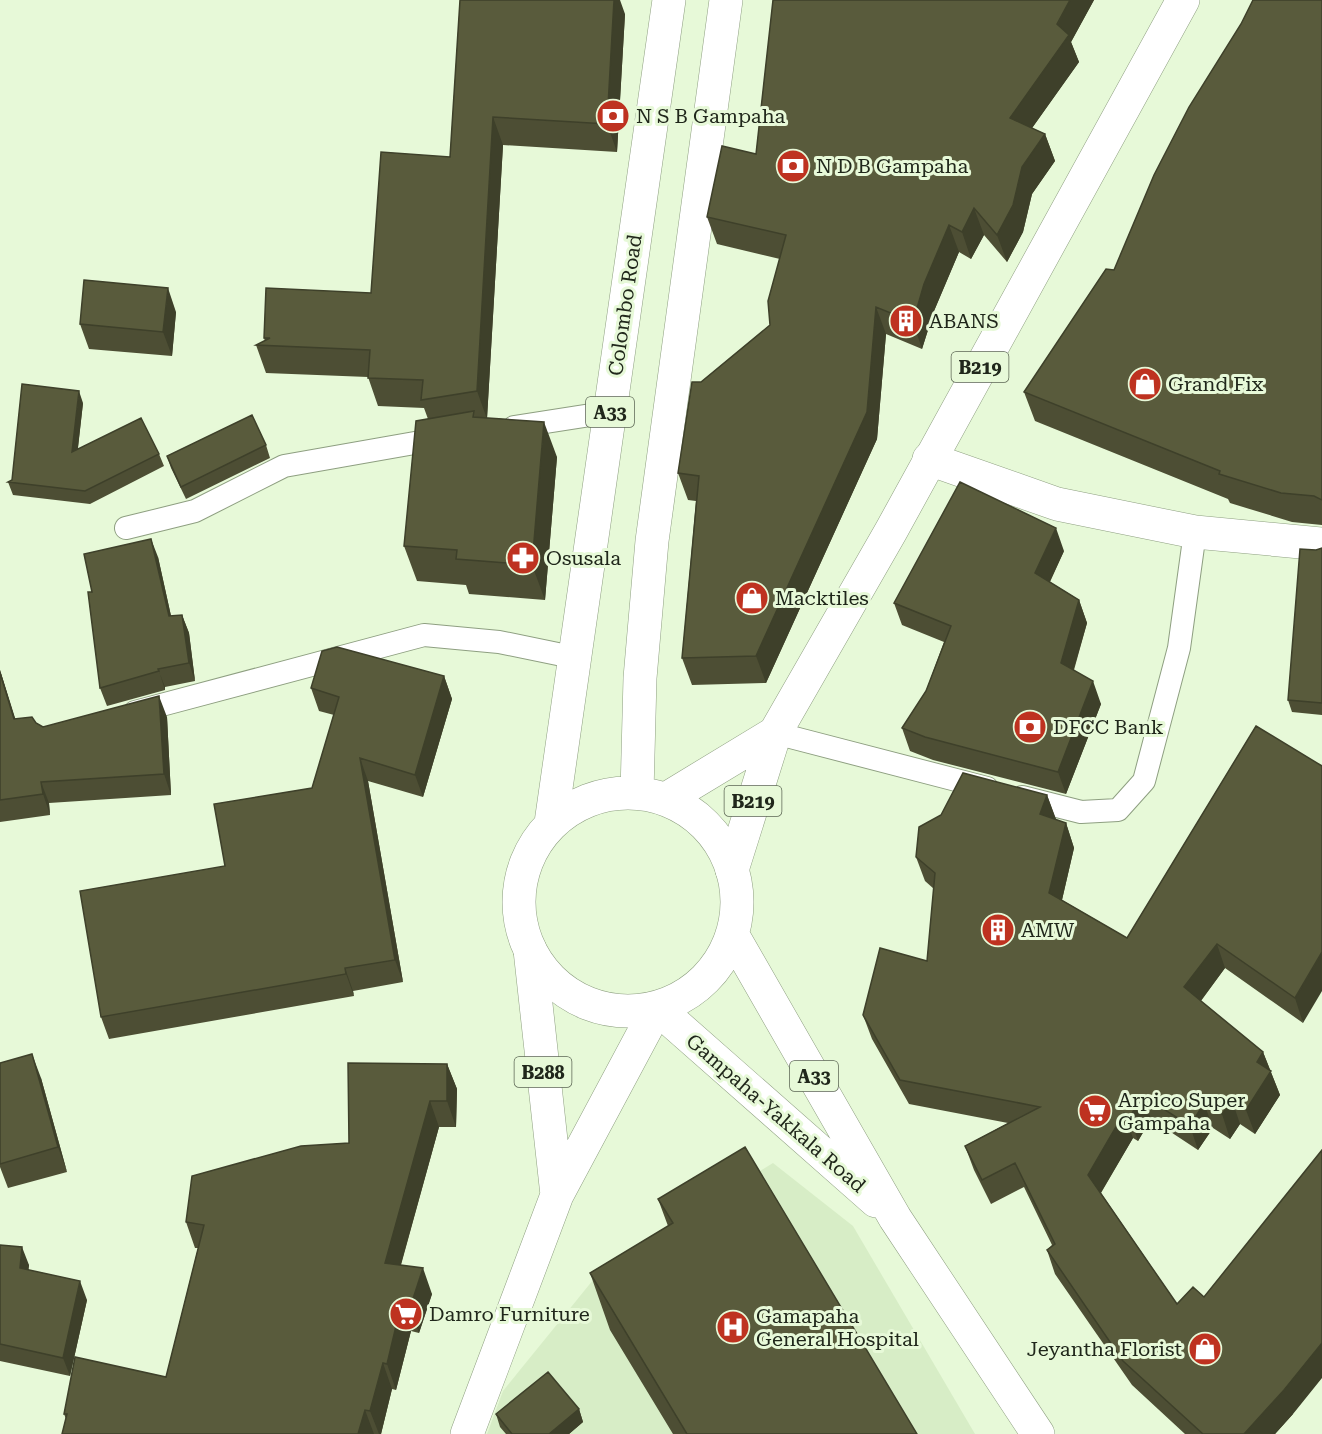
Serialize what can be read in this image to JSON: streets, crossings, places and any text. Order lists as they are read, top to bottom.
{
  "streets": {
    "main road": [
      "Colombo Road",
      "B219",
      "A33",
      "B288",
      "Gampaha-Yakkala Road"
    ]
  },
  "crossings": [
    ["B288", "Gampaha-Yakkala Road"]
  ],
  "places": {
    "bank": ["N S B Gampaha", "N D B Gampaha", "DFCC Bank"],
    "building": ["ABANS", "AMW"],
    "shop": ["Grand Fix", "Macktiles", "Jeyantha Florist"],
    "pharmacy": ["Osusala"],
    "supermarket": ["Arpico Super Gampaha", "Damro Furniture"],
    "hospital": ["Gamapaha General Hospital"]
  }
}
